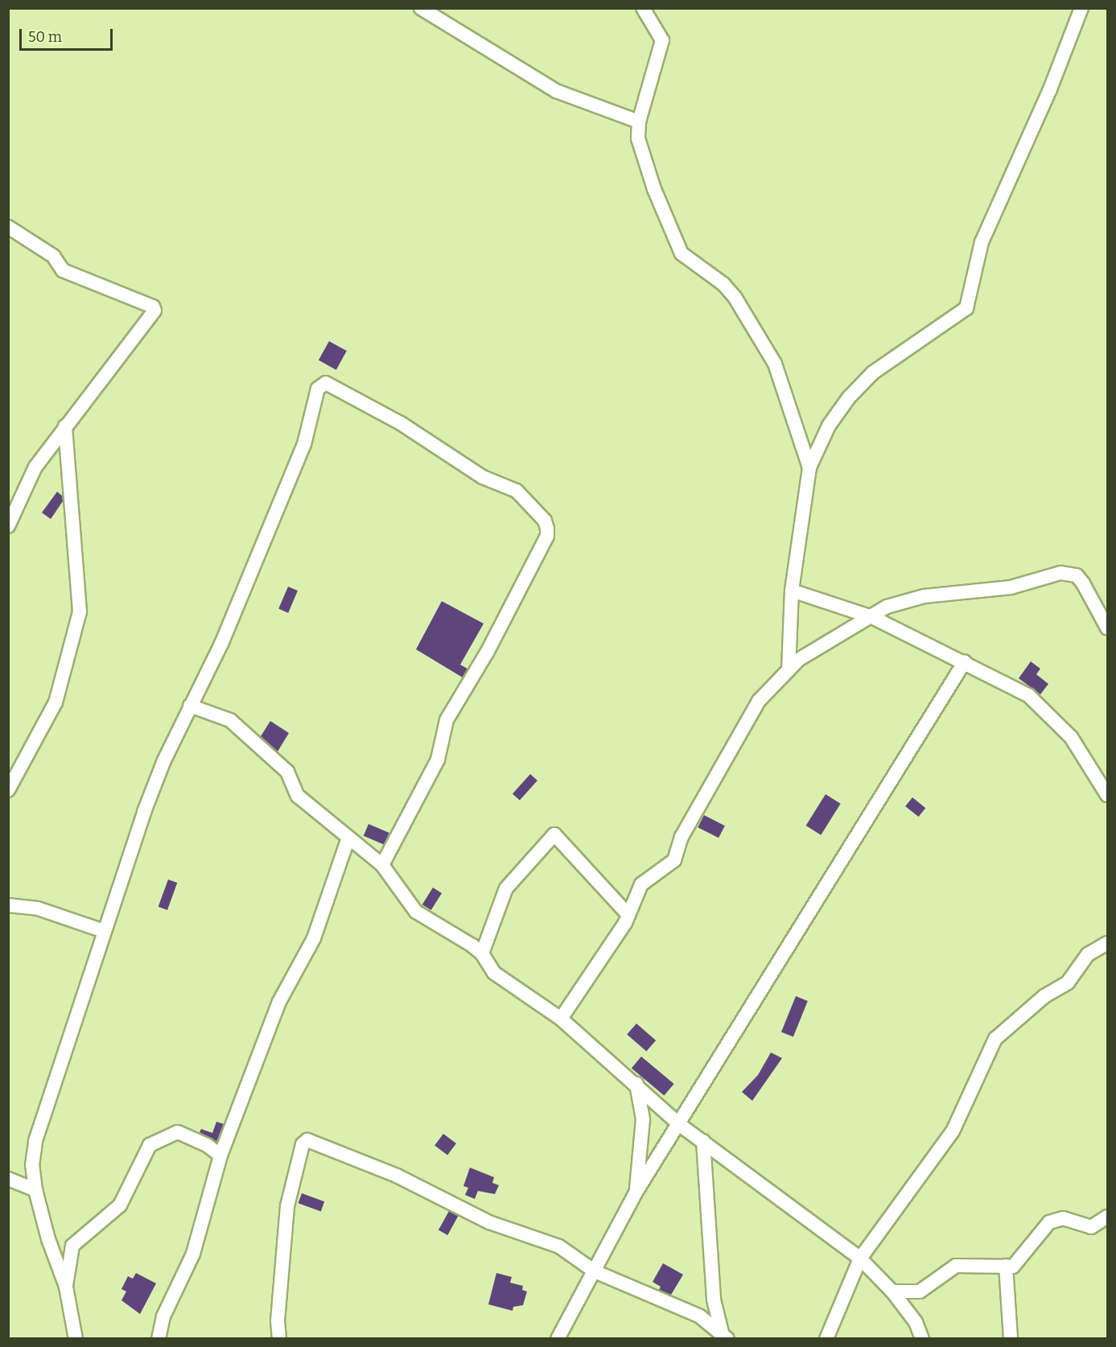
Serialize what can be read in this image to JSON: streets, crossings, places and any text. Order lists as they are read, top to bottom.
{
  "scale_bar": "50 m"
}
